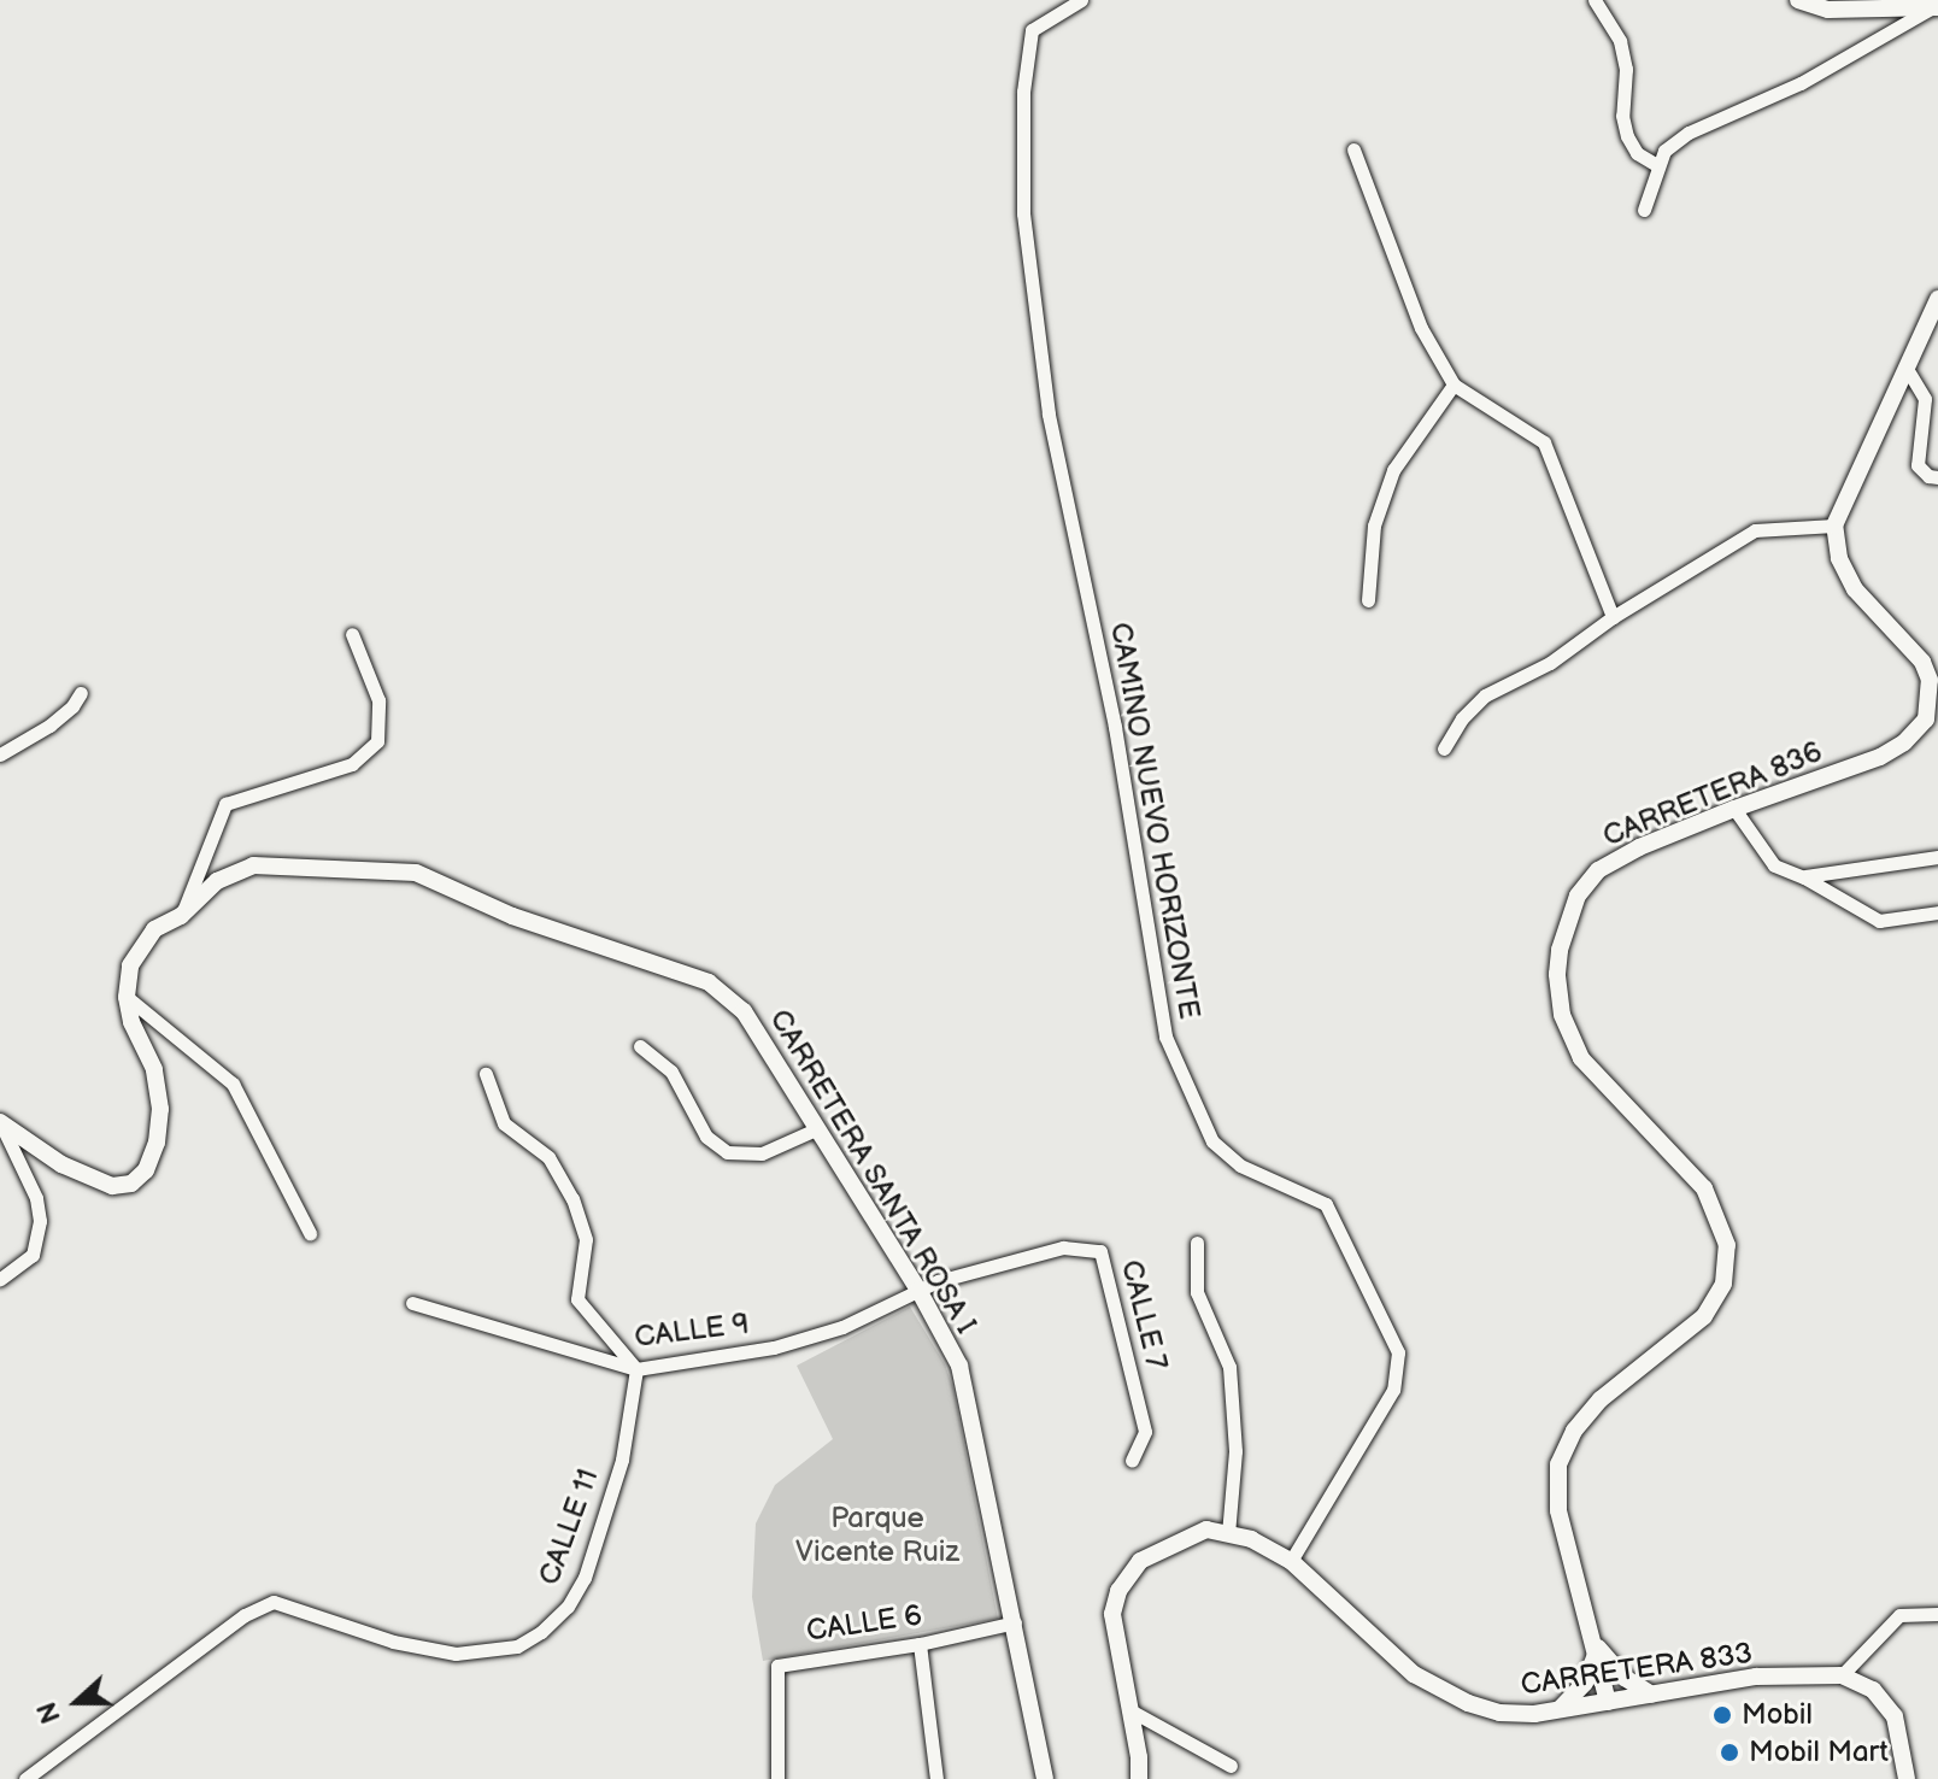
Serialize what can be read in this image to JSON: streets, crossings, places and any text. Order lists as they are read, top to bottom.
{
  "streets": {
    "street": [
      "CARRETERA 836",
      "CAMINO NUEVO HORIZONTE",
      "CARRETERA SANTA ROSA I",
      "CALLE 7",
      "CALLE 9",
      "CALLE 11",
      "CALLE 6",
      "CARRETERA 833"
    ]
  },
  "crossings": [
    ["CARRETERA 836", "CARRETERA 833"],
    ["CAMINO NUEVO HORIZONTE", "CARRETERA 833"],
    ["CARRETERA SANTA ROSA I", "CALLE 7"],
    ["CARRETERA SANTA ROSA I", "CALLE 9"],
    ["CARRETERA SANTA ROSA I", "CALLE 6"],
    ["CALLE 7", "CALLE 9"],
    ["CALLE 9", "CALLE 11"]
  ],
  "parks": ["Parque Vicente Ruiz"],
  "places": ["Mobil", "Mobil Mart"],
  "north": "left"
}
